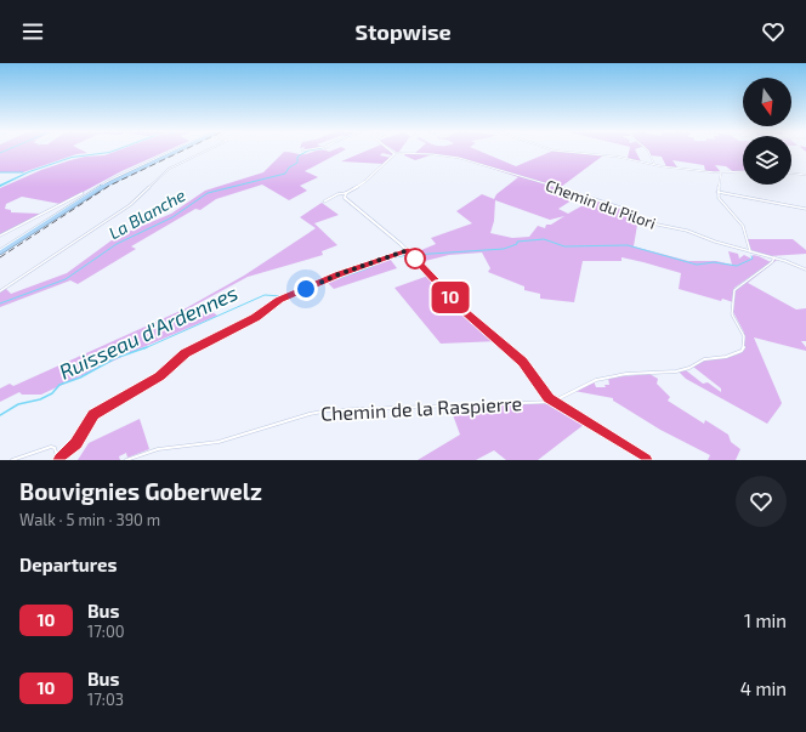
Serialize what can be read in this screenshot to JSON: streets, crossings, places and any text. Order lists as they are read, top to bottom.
{
  "streets": {
    "street": ["Chemin du Pilori", "Chemin de la Raspierre"]
  },
  "crossings": [
    ["Chemin du Pilori", "Chemin de la Raspierre"]
  ],
  "water": ["La Blanche", "Ruisseau d'Ardennes"],
  "lines": ["bus line 10"],
  "north": "bottom",
  "page": {
    "header": "Stopwise",
    "on_map": "10",
    "heading": [
      ["Bouvignies Goberwelz", "Walk · 5 min · 390 m"],
      "Departures"
    ],
    "list": [
      {
        "mark": "10",
        "name": "Bus",
        "note": "17:00",
        "value": "1 min"
      },
      {
        "mark": "10",
        "name": "Bus",
        "note": "17:03",
        "value": "4 min"
      }
    ]
  }
}
